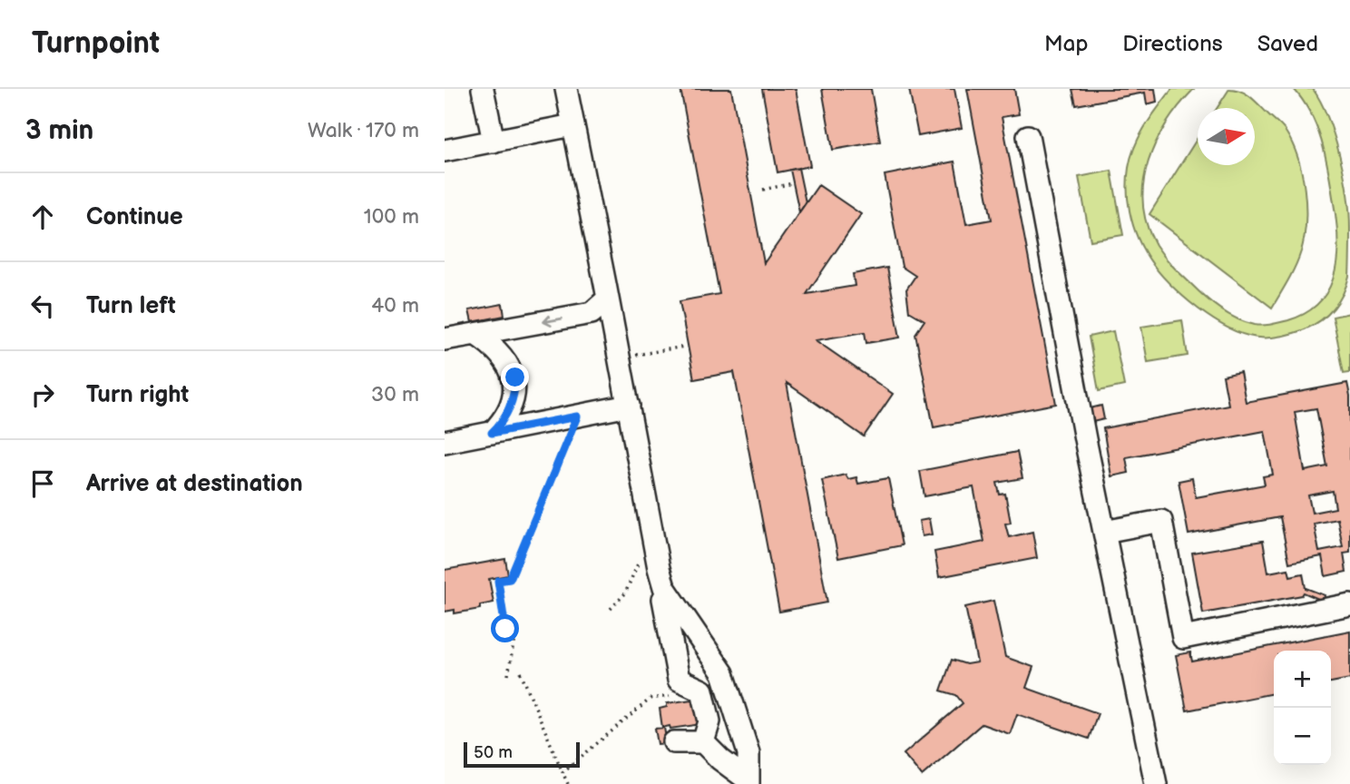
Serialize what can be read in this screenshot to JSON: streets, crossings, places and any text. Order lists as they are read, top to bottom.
{
  "scale_bar": "50 m",
  "north": "right",
  "page": {
    "header": "Turnpoint",
    "nav": ["Map", "Directions", "Saved"],
    "heading": ["3 min", "Walk · 170 m"],
    "list": [
      ["Continue", "100 m"],
      ["Turn left", "40 m"],
      ["Turn right", "30 m"],
      "Arrive at destination"
    ],
    "map_buttons": ["+", "−"],
    "scale": "50 m"
  }
}
